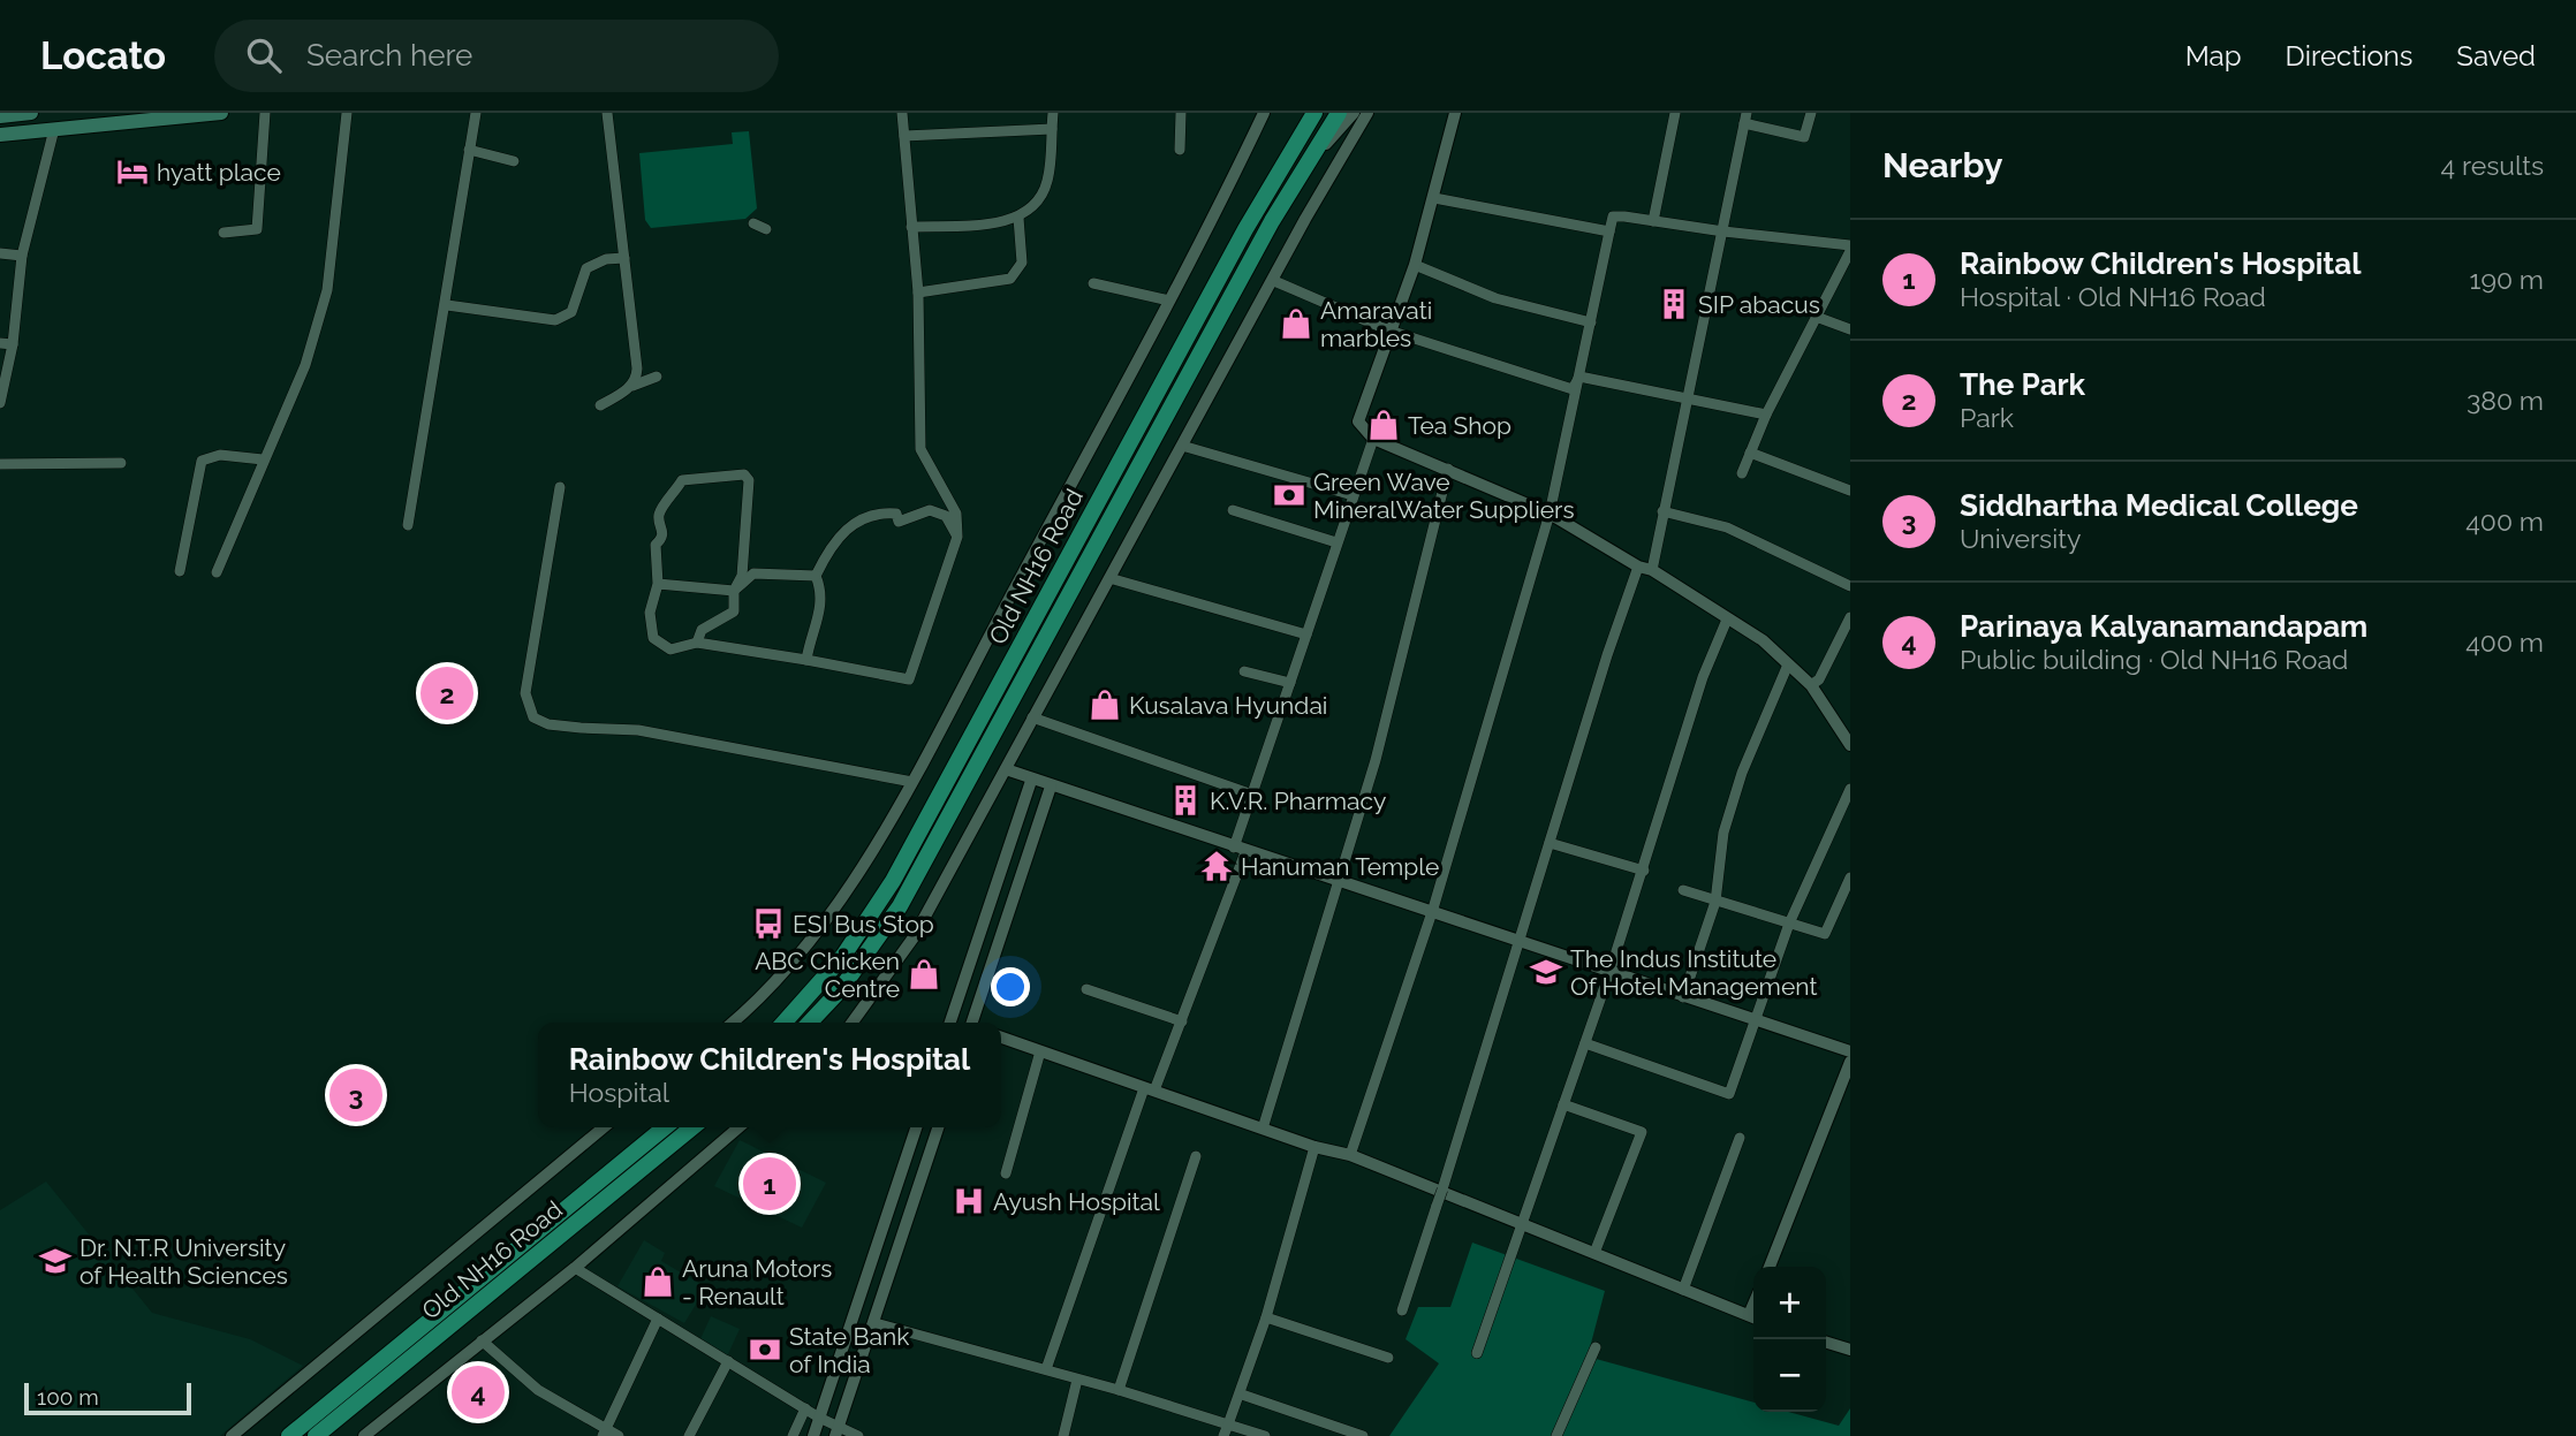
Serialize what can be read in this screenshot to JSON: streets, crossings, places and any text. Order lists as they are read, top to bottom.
{
  "streets": {
    "main road": ["Old NH16 Road"]
  },
  "places": {
    "hotel": ["hyatt place"],
    "building": ["SIP abacus", "K.V.R. Pharmacy"],
    "shop": [
      "Amaravati marbles",
      "Tea Shop",
      "Kusalava Hyundai",
      "ABC Chicken Centre",
      "Aruna Motors - Renault"
    ],
    "bank": ["Green Wave MineralWater Suppliers", "State Bank of India"],
    "temple": ["Hanuman Temple"],
    "bus stop": ["ESI Bus Stop"],
    "school or university": ["The Indus Institute Of Hotel Management", "Dr. N.T.R University of Health Sciences"],
    "hospital": ["Ayush Hospital"]
  },
  "scale_bar": "100 m",
  "page": {
    "header": "Locato",
    "search": "Search here",
    "nav": ["Map", "Directions", "Saved"],
    "heading": ["Nearby", "4 results"],
    "list": [
      {
        "mark": "1",
        "name": "Rainbow Children's Hospital",
        "note": "Hospital · Old NH16 Road",
        "value": "190 m"
      },
      {
        "mark": "2",
        "name": "The Park",
        "note": "Park",
        "value": "380 m"
      },
      {
        "mark": "3",
        "name": "Siddhartha Medical College",
        "note": "University",
        "value": "400 m"
      },
      {
        "mark": "4",
        "name": "Parinaya Kalyanamandapam",
        "note": "Public building · Old NH16 Road",
        "value": "400 m"
      }
    ],
    "pins": [
      "2",
      "3",
      "1",
      "4"
    ],
    "popup": ["Rainbow Children's Hospital", "Hospital"],
    "map_buttons": ["+", "−"],
    "scale": "100 m"
  }
}
